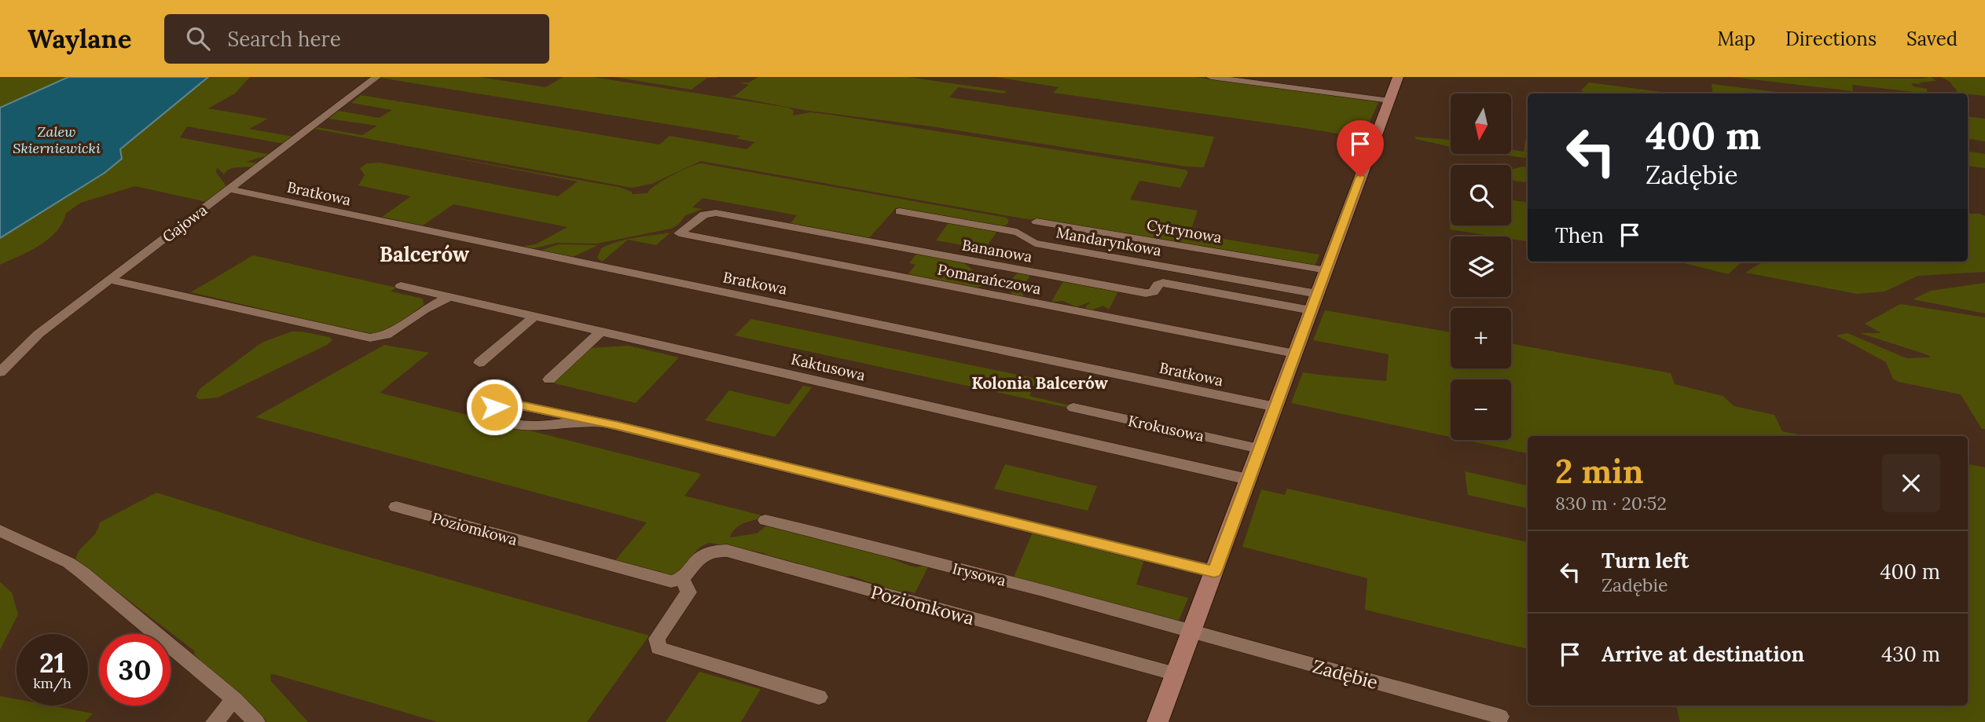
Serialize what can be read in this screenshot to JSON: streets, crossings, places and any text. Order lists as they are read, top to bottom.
{
  "streets": {
    "street": [
      "Bratkowa",
      "Gajowa",
      "Cytrynowa",
      "Mandarynkowa",
      "Bananowa",
      "Pomarańczowa",
      "Kaktusowa",
      "Krokusowa",
      "Poziomkowa",
      "Irysowa",
      "Zadębie"
    ]
  },
  "crossings": [
    ["Bratkowa", "Gajowa"],
    ["Bananowa", "Pomarańczowa"],
    ["Irysowa", "Zadębie"]
  ],
  "districts": ["Balcerów", "Kolonia Balcerów"],
  "water": ["Zalew Skierniewicki"],
  "north": "bottom",
  "page": {
    "header": "Waylane",
    "search": "Search here",
    "nav": ["Map", "Directions", "Saved"],
    "map_buttons": ["+", "−"],
    "turn": ["400 m", "Zadębie"],
    "then": "Then",
    "heading": ["2 min", "830 m · 20:52"],
    "list": [
      {
        "name": "Turn left",
        "note": "Zadębie",
        "value": "400 m"
      },
      {
        "name": "Arrive at destination",
        "value": "430 m"
      }
    ],
    "speed": "21 km/h",
    "limit": "30"
  }
}
